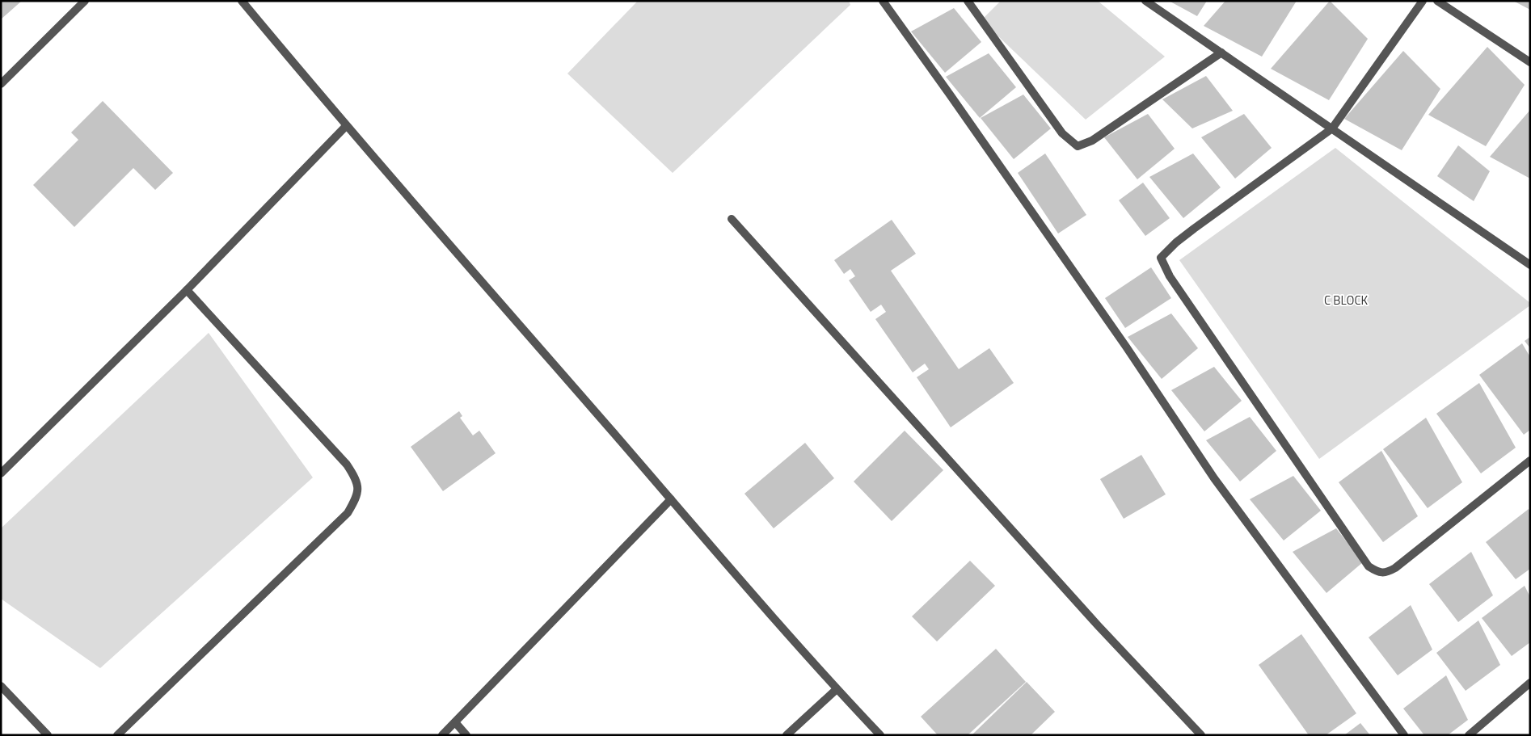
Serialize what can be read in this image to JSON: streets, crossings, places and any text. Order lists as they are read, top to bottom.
{
  "parks": ["C BLOCK"]
}
